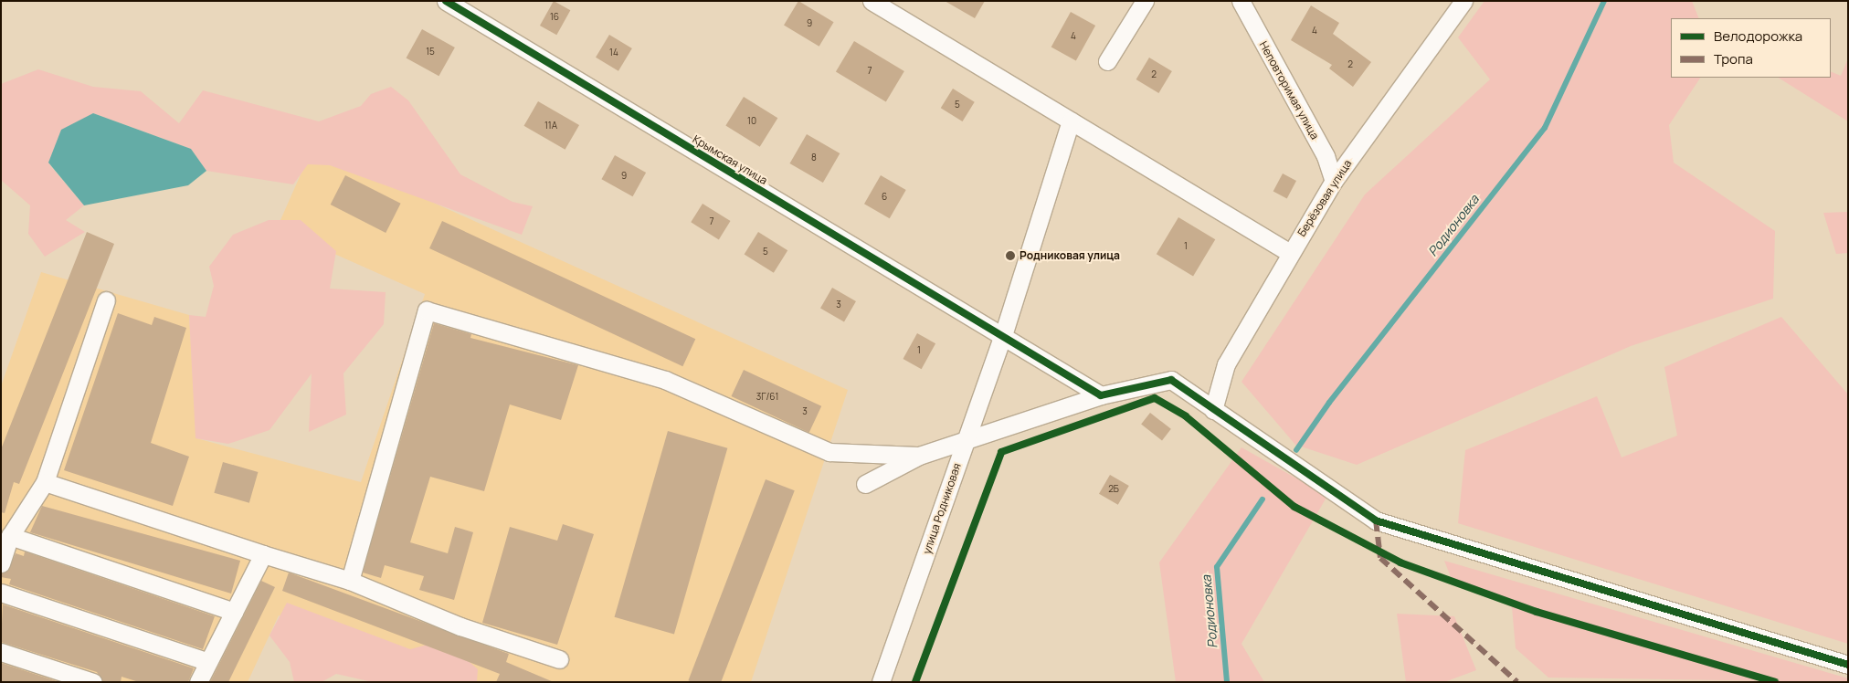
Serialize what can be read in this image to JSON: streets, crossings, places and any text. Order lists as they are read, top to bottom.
{
  "streets": {
    "street": [
      "Неповторимая улица",
      "Крымская улица",
      "Берёзовая улица",
      "улица Родниковая"
    ]
  },
  "crossings": [
    ["Неповторимая улица", "Берёзовая улица"],
    ["Крымская улица", "улица Родниковая"]
  ],
  "water": ["Родионовка"],
  "places": ["Родниковая улица"],
  "house_numbers": [
    "16",
    "9",
    "4",
    "4",
    "15",
    "14",
    "2",
    "7",
    "2",
    "5",
    "10",
    "11А",
    "8",
    "9",
    "6",
    "7",
    "1",
    "5",
    "3",
    "1",
    "3Г/61",
    "3",
    "2Б"
  ],
  "legend": ["Велодорожка", "Тропа"]
}
